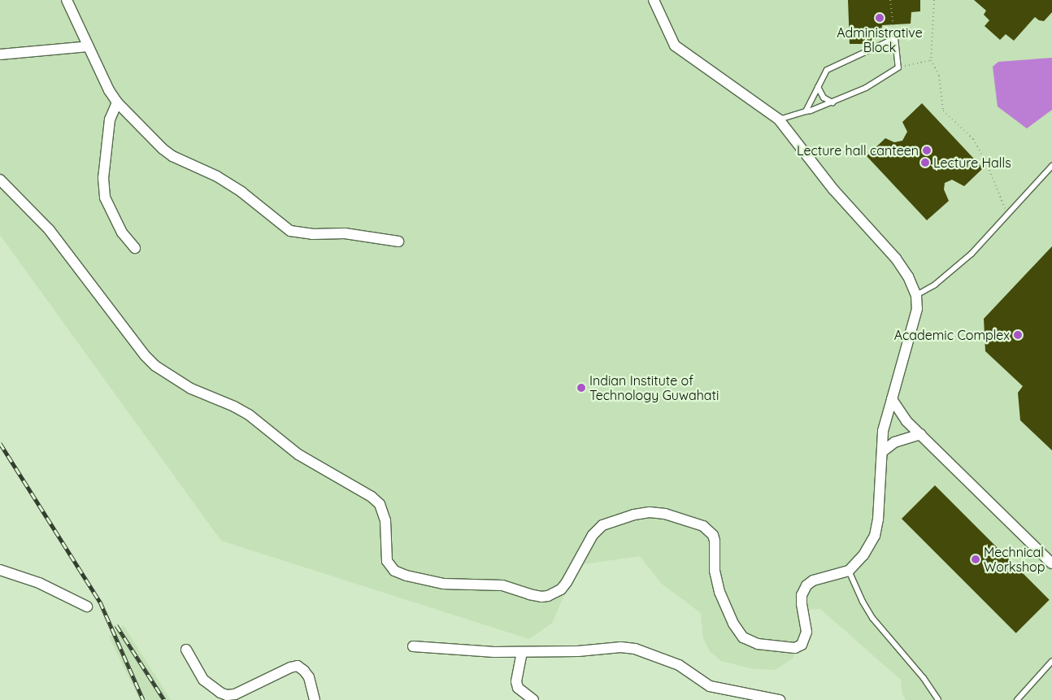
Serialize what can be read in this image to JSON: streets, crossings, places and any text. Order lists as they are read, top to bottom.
{
  "places": [
    "Administrative Block",
    "Lecture hall canteen",
    "Lecture Halls",
    "Academic Complex",
    "Indian Institute of Technology Guwahati",
    "Mechnical Workshop"
  ]
}
